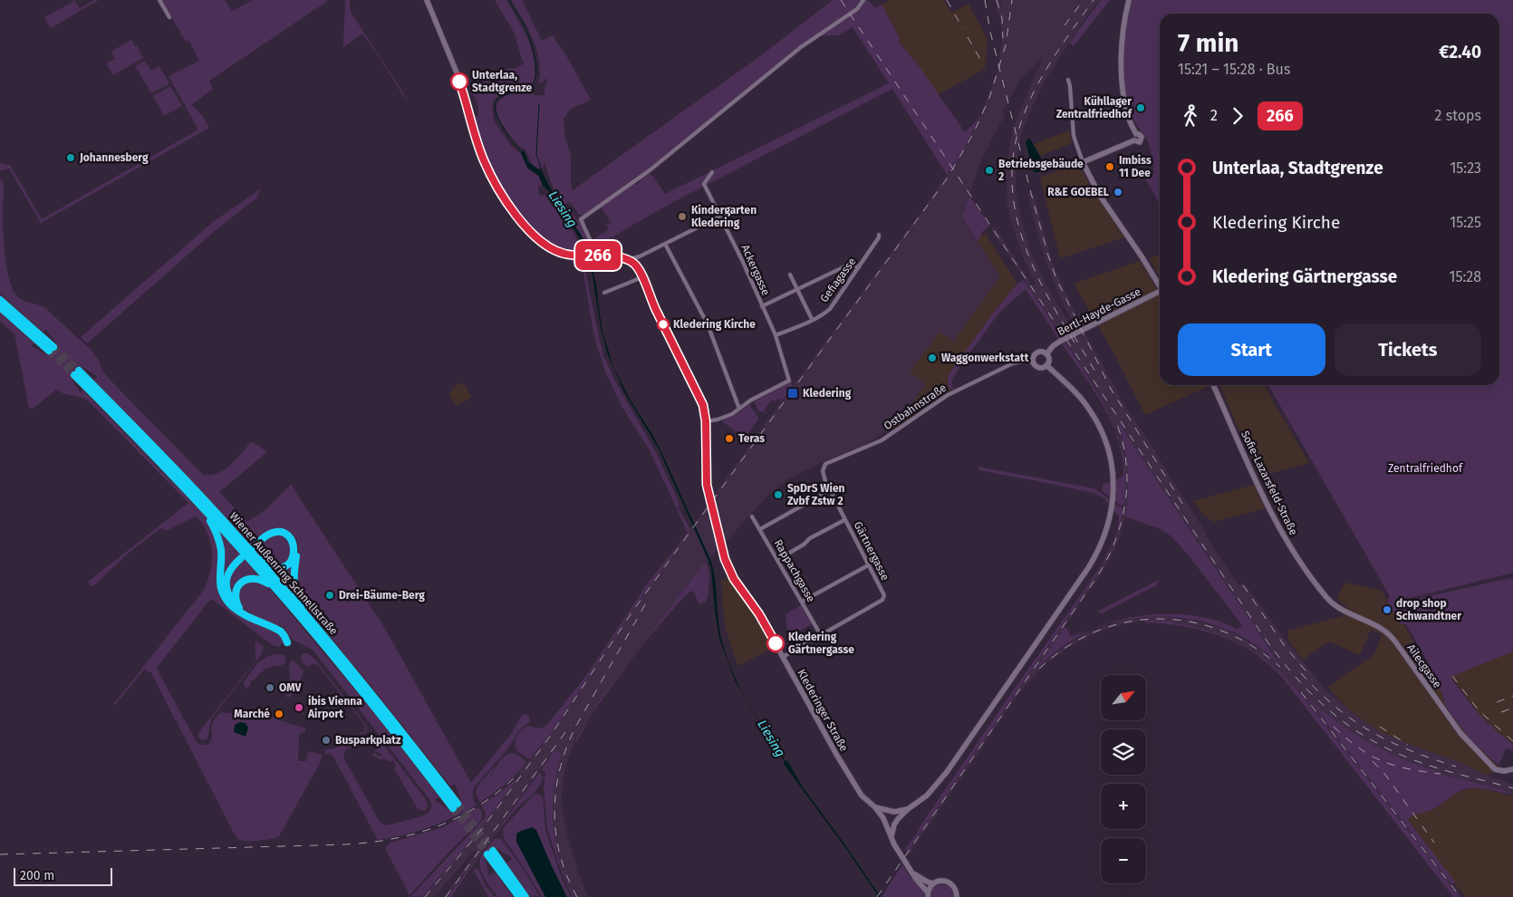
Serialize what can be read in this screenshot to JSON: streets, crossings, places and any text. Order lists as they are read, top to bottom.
{
  "streets": {
    "highway": ["Wiener Außenring Schnellstraße"],
    "street": [
      "Ackergasse",
      "Gefiagasse",
      "Bertl-Hayde-Gasse",
      "Ostbahnstraße",
      "Sofie-Lazarsfeld-Straße",
      "Gärtnergasse",
      "Rappachgasse",
      "Ailecgasse",
      "Klederinger Straße"
    ]
  },
  "crossings": [
    ["Ackergasse", "Gefiagasse"],
    ["Bertl-Hayde-Gasse", "Ostbahnstraße"],
    ["Ostbahnstraße", "Gärtnergasse"],
    ["Sofie-Lazarsfeld-Straße", "Ailecgasse"],
    ["Gärtnergasse", "Rappachgasse"],
    ["Gärtnergasse", "Klederinger Straße"]
  ],
  "water": ["Liesing"],
  "parks": ["Zentralfriedhof"],
  "places": {
    "other": [
      "Unterlaa, Stadtgrenze",
      "Kühllager Zentralfriedhof",
      "Johannesberg",
      "Imbiss 11 Dee",
      "Betriebsgebäude 2",
      "R&E GOEBEL",
      "Kindergarten Kledering",
      "Kledering Kirche",
      "Waggonwerkstatt",
      "Teras",
      "SpDrS Wien Zvbf Zstw 2",
      "Drei-Bäume-Berg",
      "drop shop Schwandtner",
      "Kledering Gärtnergasse",
      "OMV",
      "ibis Vienna Airport",
      "Marché",
      "Busparkplatz"
    ],
    "transit": ["Kledering"]
  },
  "lines": ["bus line 266"],
  "scale_bar": "200 m",
  "north": "top right",
  "page": {
    "on_map": "266",
    "heading": ["7 min", "15:21 – 15:28 · Bus", "€2.40"],
    "legs": ["2", "266", "2 stops"],
    "list": [
      {
        "name": "Unterlaa, Stadtgrenze",
        "value": "15:23"
      },
      {
        "name": "Kledering Kirche",
        "value": "15:25"
      },
      {
        "name": "Kledering Gärtnergasse",
        "value": "15:28"
      }
    ],
    "buttons": ["Start", "Tickets"],
    "map_buttons": ["+", "−"],
    "scale": "200 m"
  }
}
